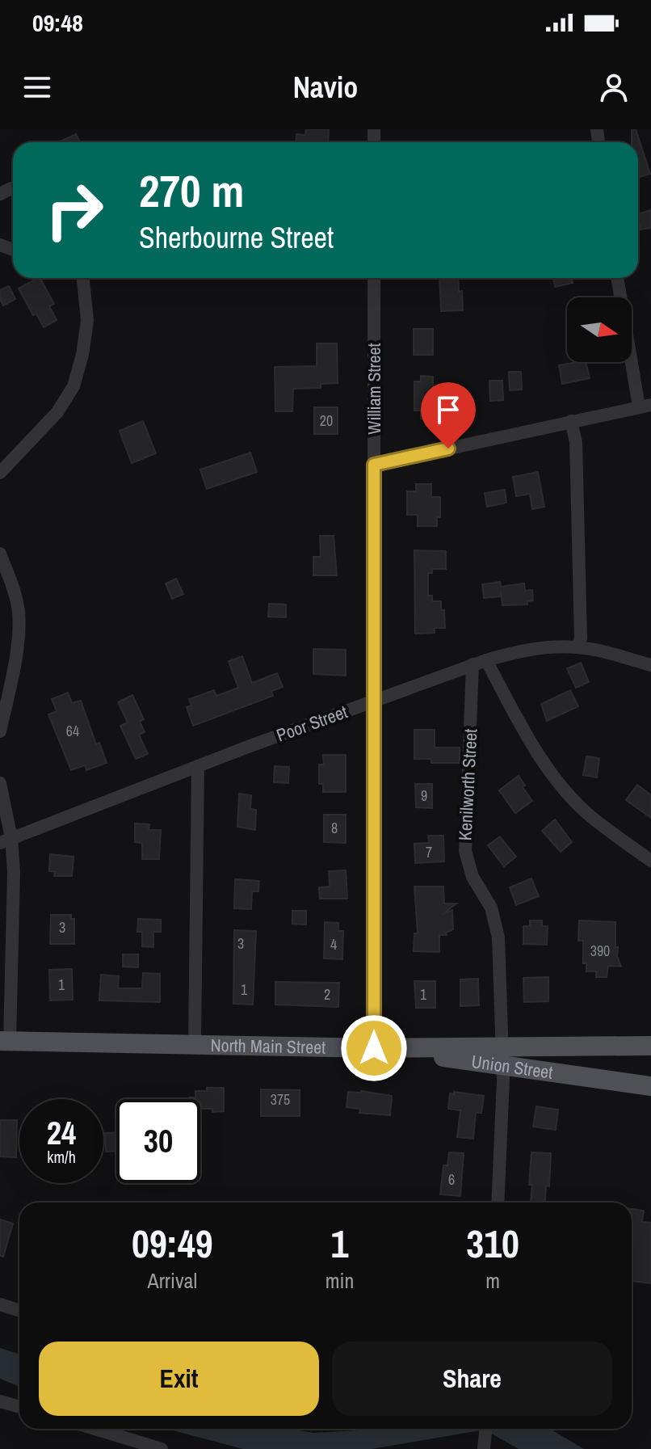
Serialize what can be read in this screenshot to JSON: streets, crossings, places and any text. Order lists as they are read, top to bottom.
{
  "streets": {
    "main road": ["North Main Street", "Union Street"],
    "street": ["William Street", "Poor Street", "Kenilworth Street"]
  },
  "crossings": [
    ["William Street", "Poor Street"],
    ["William Street", "North Main Street"],
    ["William Street", "Union Street"],
    ["Poor Street", "Kenilworth Street"],
    ["Kenilworth Street", "Union Street"],
    ["North Main Street", "Union Street"]
  ],
  "house_numbers": [
    "20",
    "64",
    "9",
    "8",
    "7",
    "3",
    "3",
    "4",
    "390",
    "1",
    "1",
    "2",
    "1",
    "375",
    "6"
  ],
  "north": "right",
  "page": {
    "status": "09:48",
    "header": "Navio",
    "turn": ["270 m", "Sherbourne Street"],
    "speed": "24 km/h",
    "limit": "30",
    "eta": [
      "09:49",
      "Arrival",
      "1",
      "min",
      "310",
      "m"
    ],
    "buttons": ["Exit", "Share"]
  }
}
